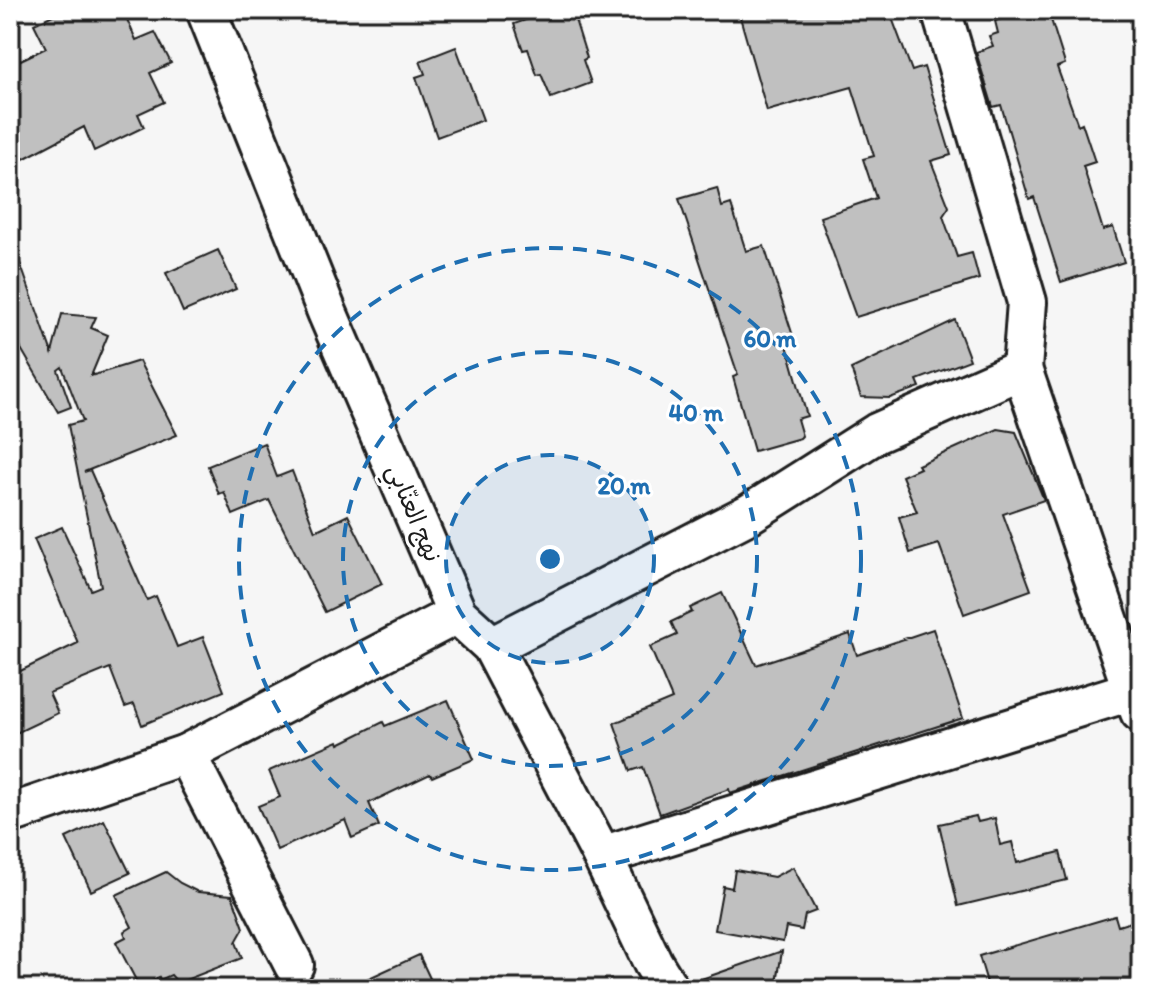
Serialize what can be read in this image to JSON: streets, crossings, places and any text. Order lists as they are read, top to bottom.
{
  "streets": {
    "street": ["نهج العنّابي"]
  },
  "rings": ["60 m", "40 m", "20 m"]
}
